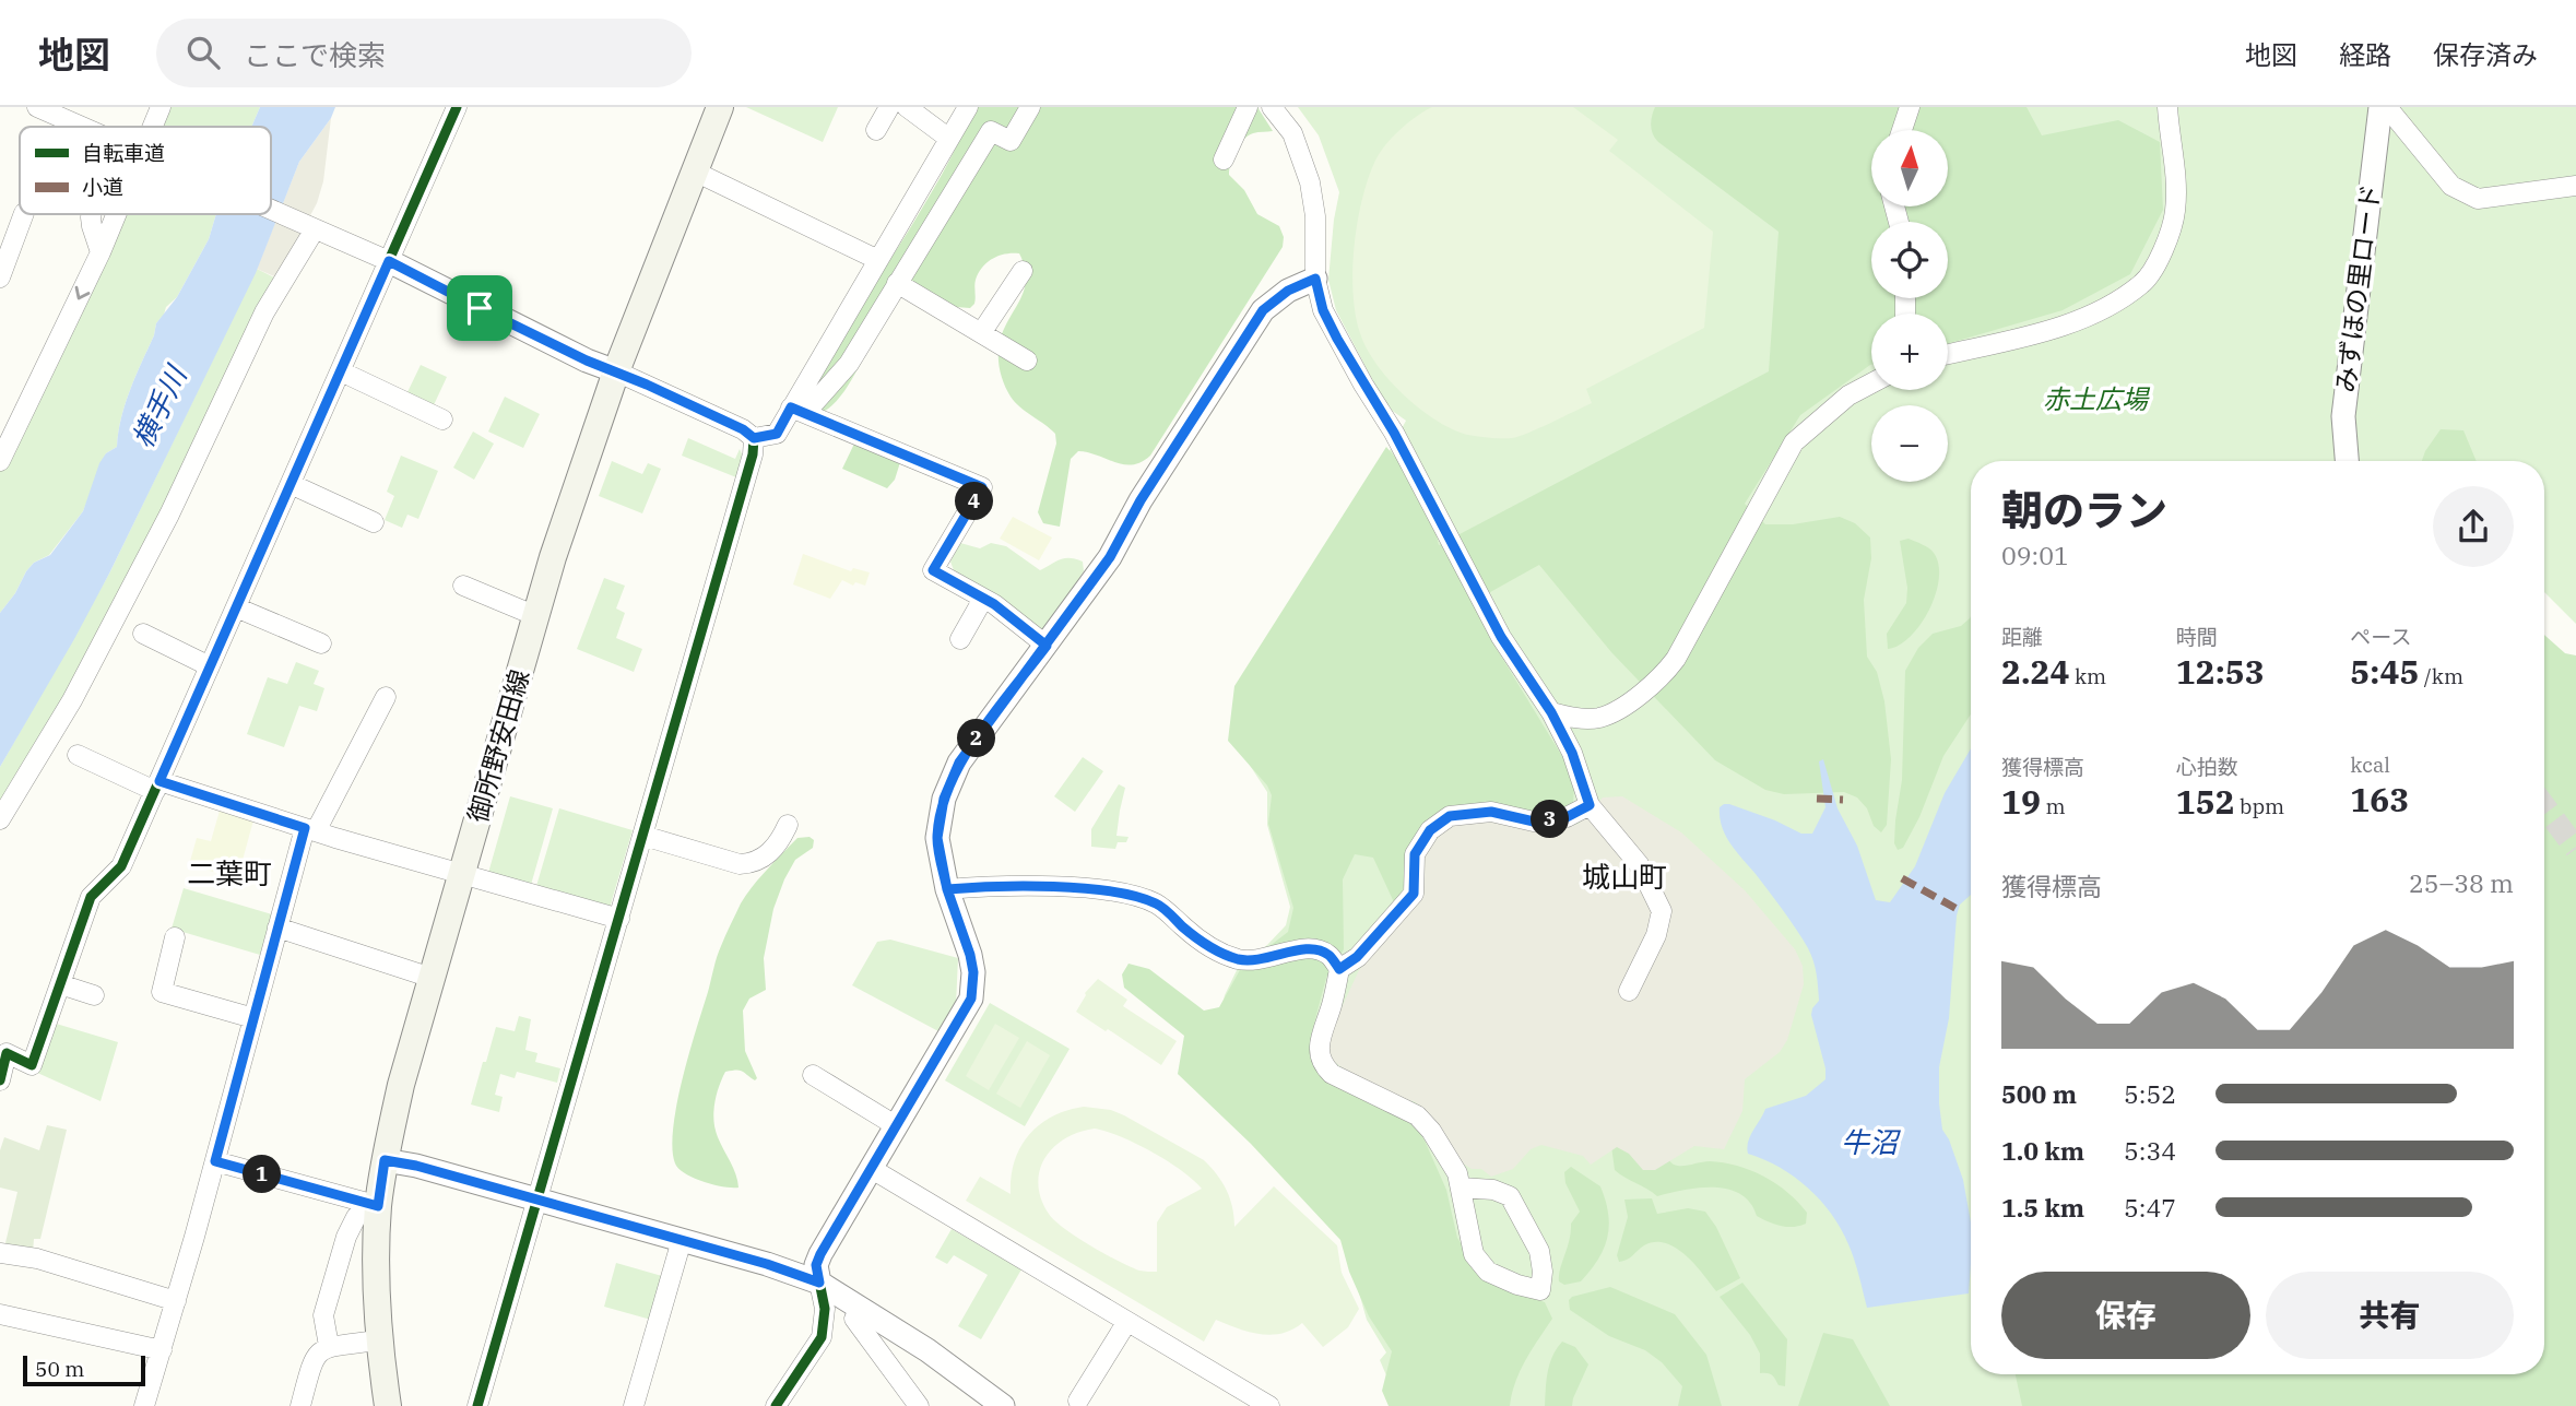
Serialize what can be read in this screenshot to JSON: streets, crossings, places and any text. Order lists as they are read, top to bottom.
{
  "streets": {
    "main road": ["御所野安田線"],
    "street": ["みずほの里ロード"]
  },
  "districts": ["二葉町", "城山町"],
  "water": ["横手川", "牛沼"],
  "parks": ["赤土広場"],
  "legend": ["自転車道", "小道"],
  "scale_bar": "50 m",
  "north": "top",
  "page": {
    "header": "地図",
    "search": "ここで検索",
    "nav": ["地図", "経路", "保存済み"],
    "map_buttons": ["+", "−"],
    "heading": ["朝のラン", "09:01"],
    "pins": [
      "4",
      "2",
      "3",
      "1"
    ],
    "stats": [
      ["距離", "2.24 km"],
      ["時間", "12:53"],
      ["ペース", "5:45 /km"],
      ["獲得標高", "19 m"],
      ["心拍数", "152 bpm"],
      ["kcal", "163"]
    ],
    "chart": ["獲得標高", "25–38 m"],
    "list": [
      {
        "name": "500 m",
        "note": "5:52"
      },
      {
        "name": "1.0 km",
        "note": "5:34"
      },
      {
        "name": "1.5 km",
        "note": "5:47"
      }
    ],
    "buttons": ["保存", "共有"],
    "scale": "50 m"
  }
}
